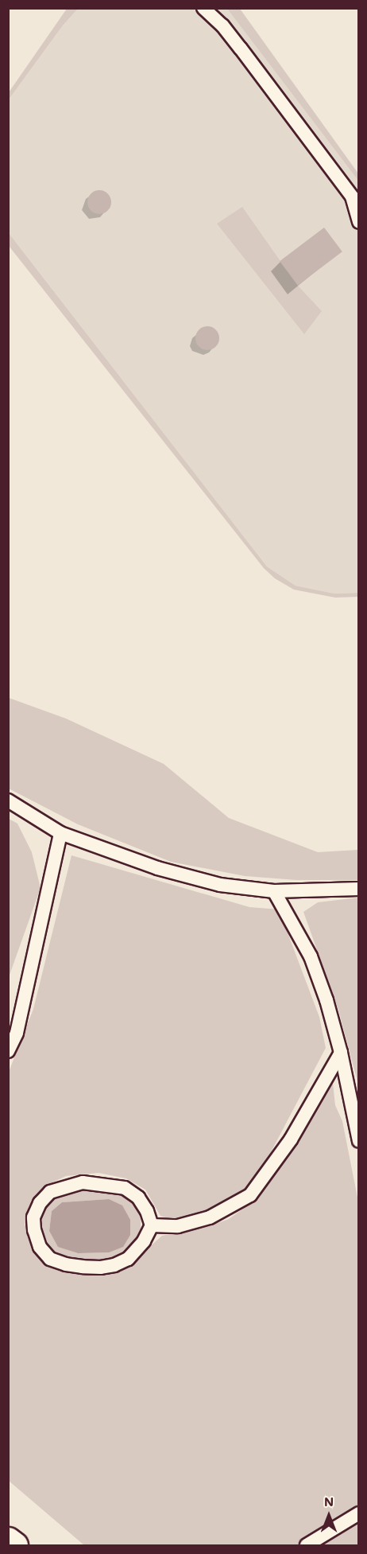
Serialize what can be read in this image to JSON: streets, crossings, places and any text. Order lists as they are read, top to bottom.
{
  "north": "top"
}
